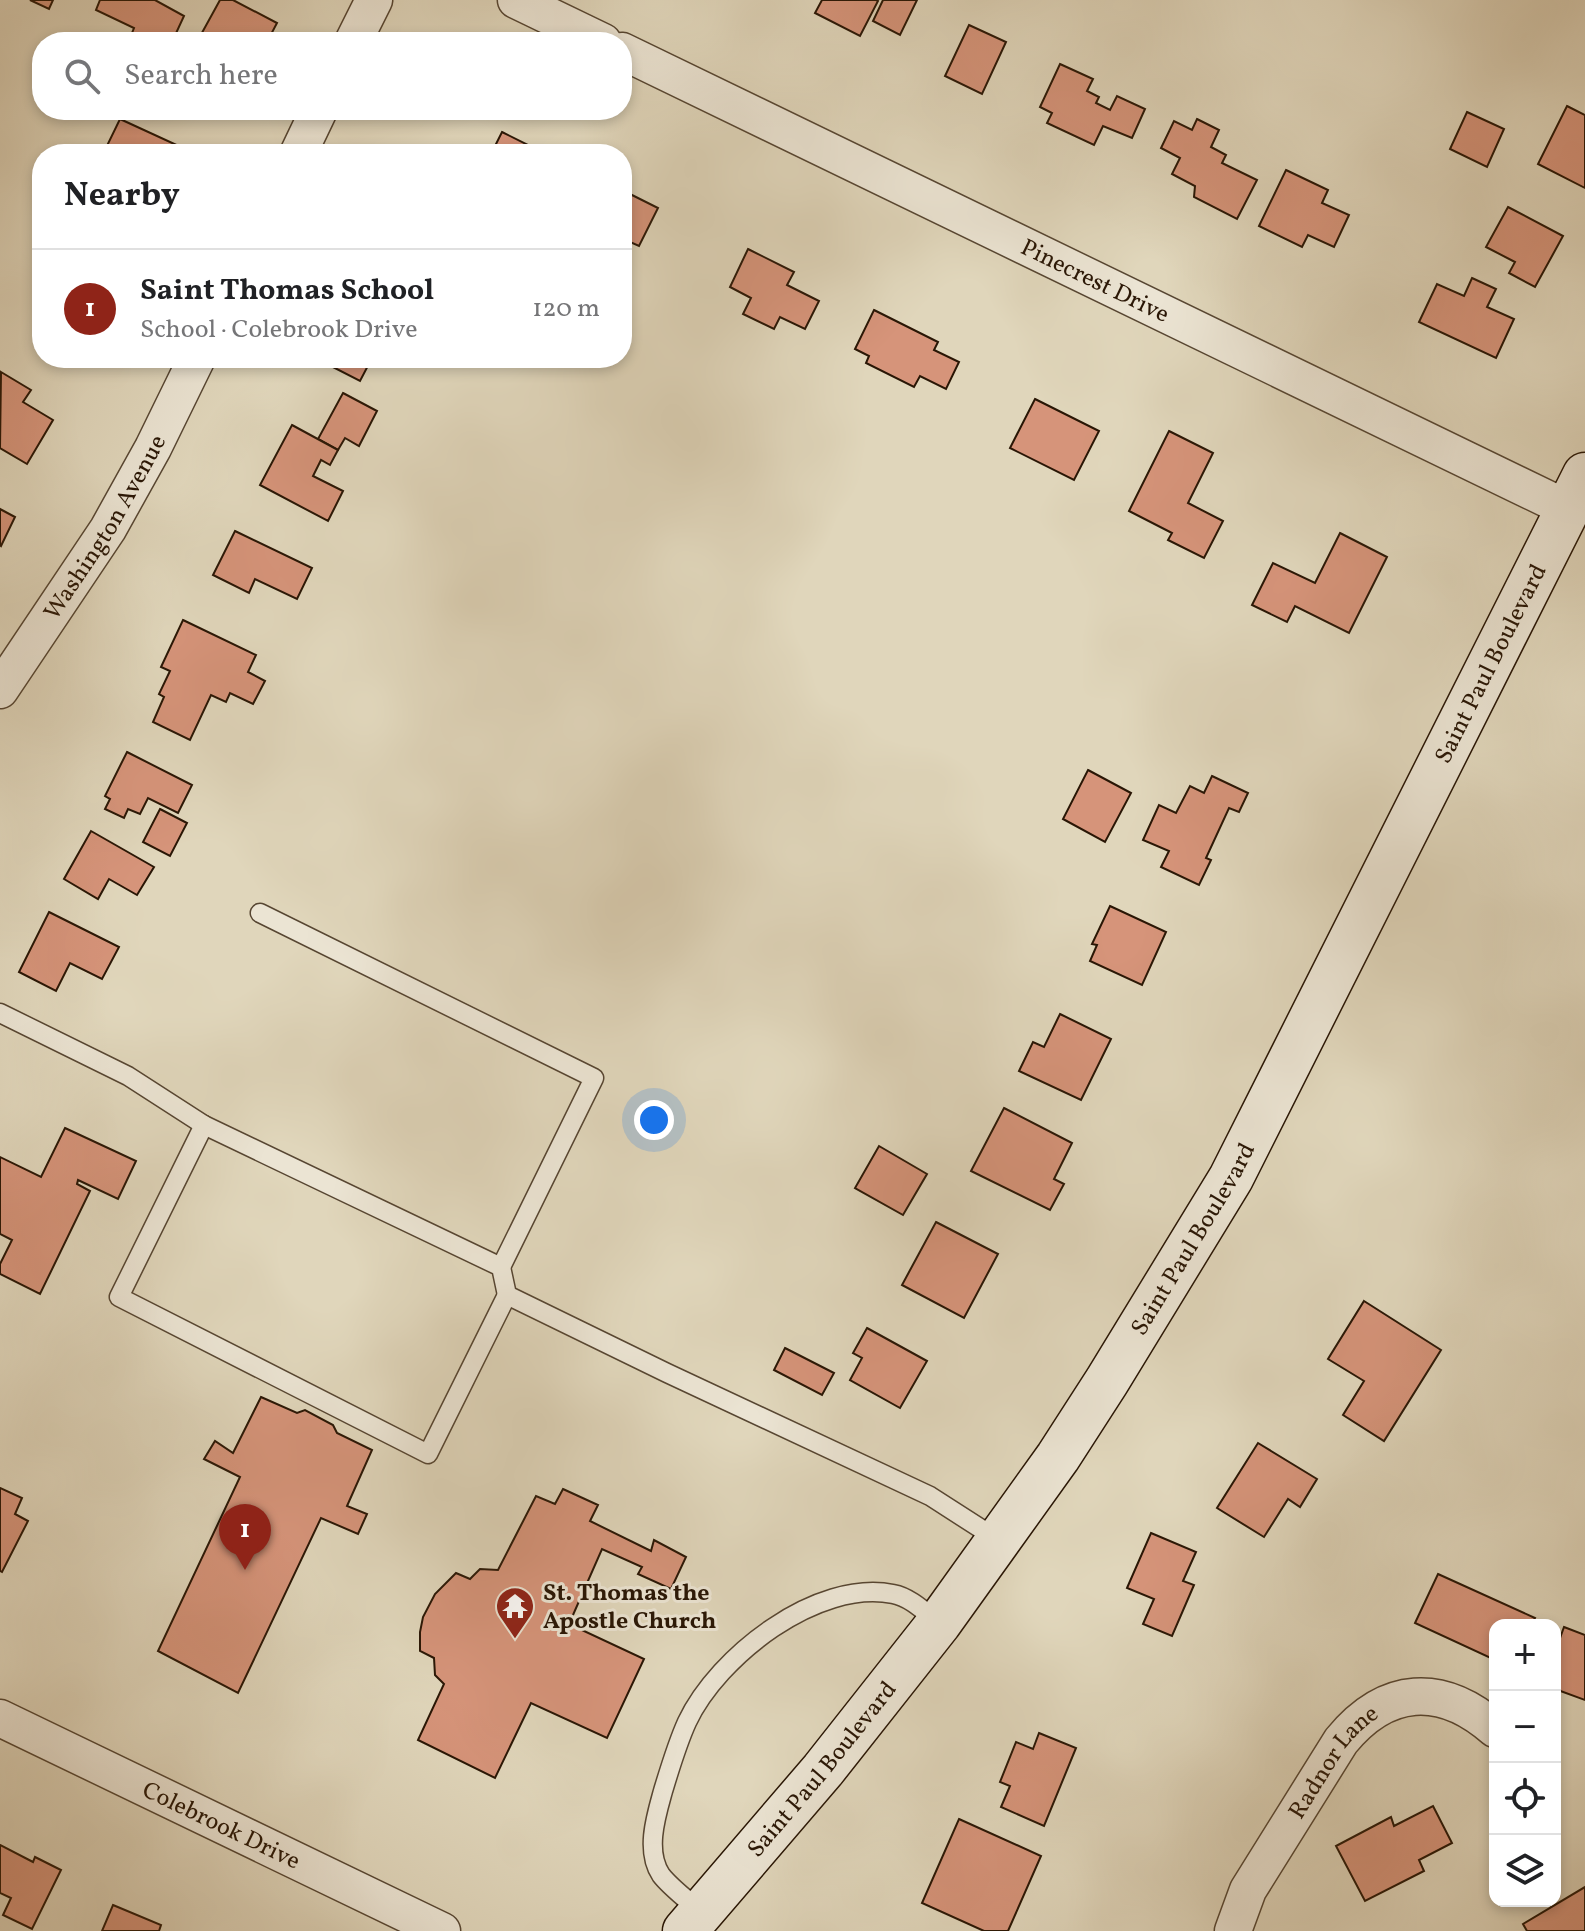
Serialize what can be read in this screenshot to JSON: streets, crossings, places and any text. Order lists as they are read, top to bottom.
{
  "streets": {
    "street": [
      "Pinecrest Drive",
      "Washington Avenue",
      "Saint Paul Boulevard",
      "Radnor Lane",
      "Colebrook Drive"
    ]
  },
  "crossings": [
    ["Pinecrest Drive", "Saint Paul Boulevard"]
  ],
  "places": {
    "temple": ["St. Thomas the Apostle Church"]
  },
  "page": {
    "search": "Search here",
    "heading": "Nearby",
    "list": [
      {
        "mark": "1",
        "name": "Saint Thomas School",
        "note": "School · Colebrook Drive",
        "value": "120 m"
      }
    ],
    "pins": "1",
    "map_buttons": ["+", "−"]
  }
}
